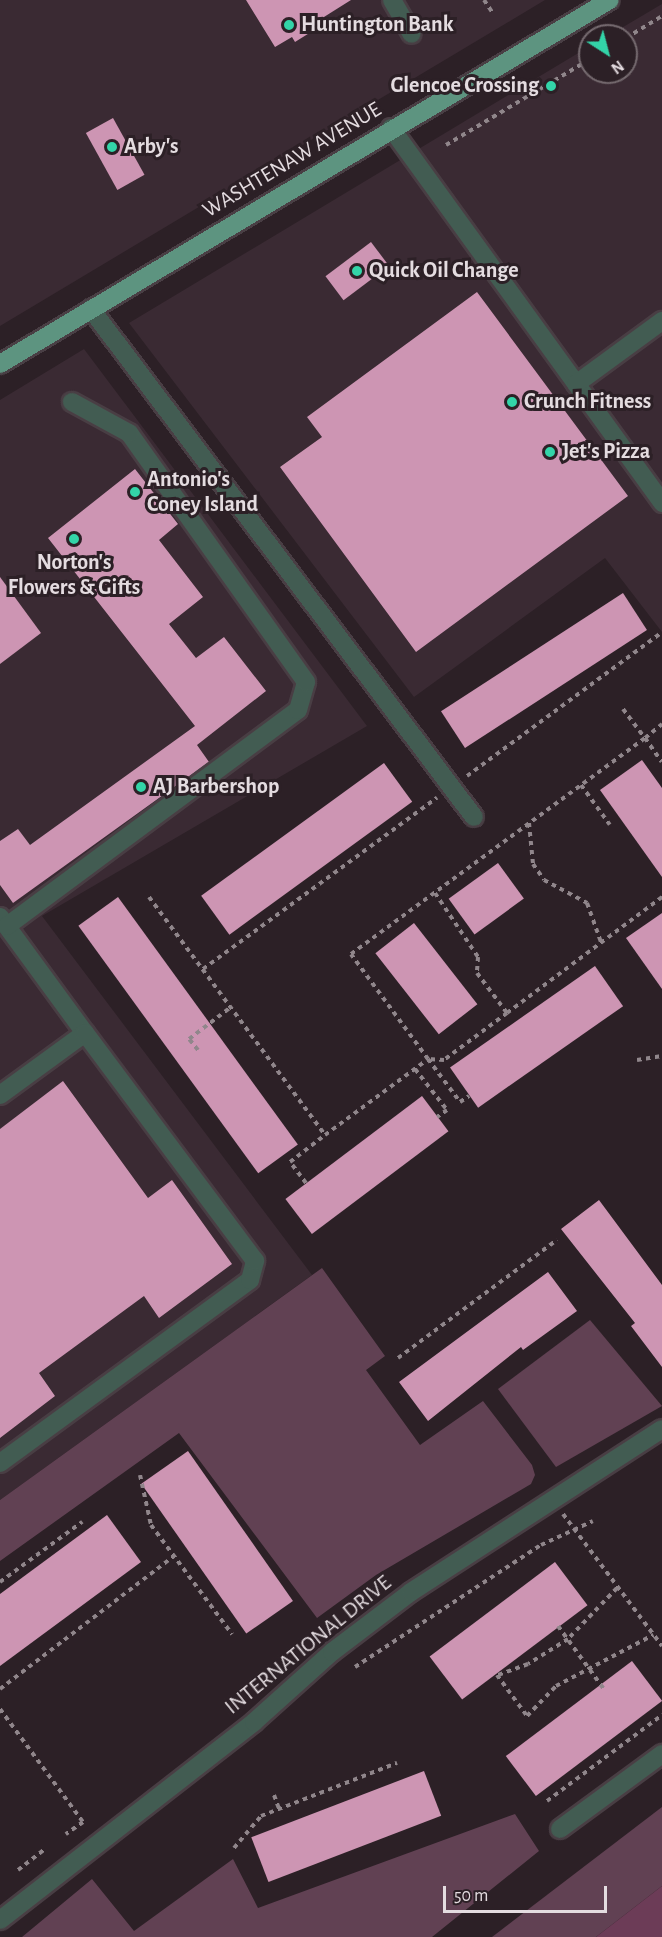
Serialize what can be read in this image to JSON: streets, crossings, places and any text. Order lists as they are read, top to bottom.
{
  "streets": {
    "main road": ["WASHTENAW AVENUE"],
    "street": ["INTERNATIONAL DRIVE"]
  },
  "places": [
    "Huntington Bank",
    "Glencoe Crossing",
    "Arby's",
    "Quick Oil Change",
    "Crunch Fitness",
    "Jet's Pizza",
    "Antonio's Coney Island",
    "Norton's Flowers & Gifts",
    "AJ Barbershop"
  ],
  "scale_bar": "50 m",
  "north": "bottom right"
}
